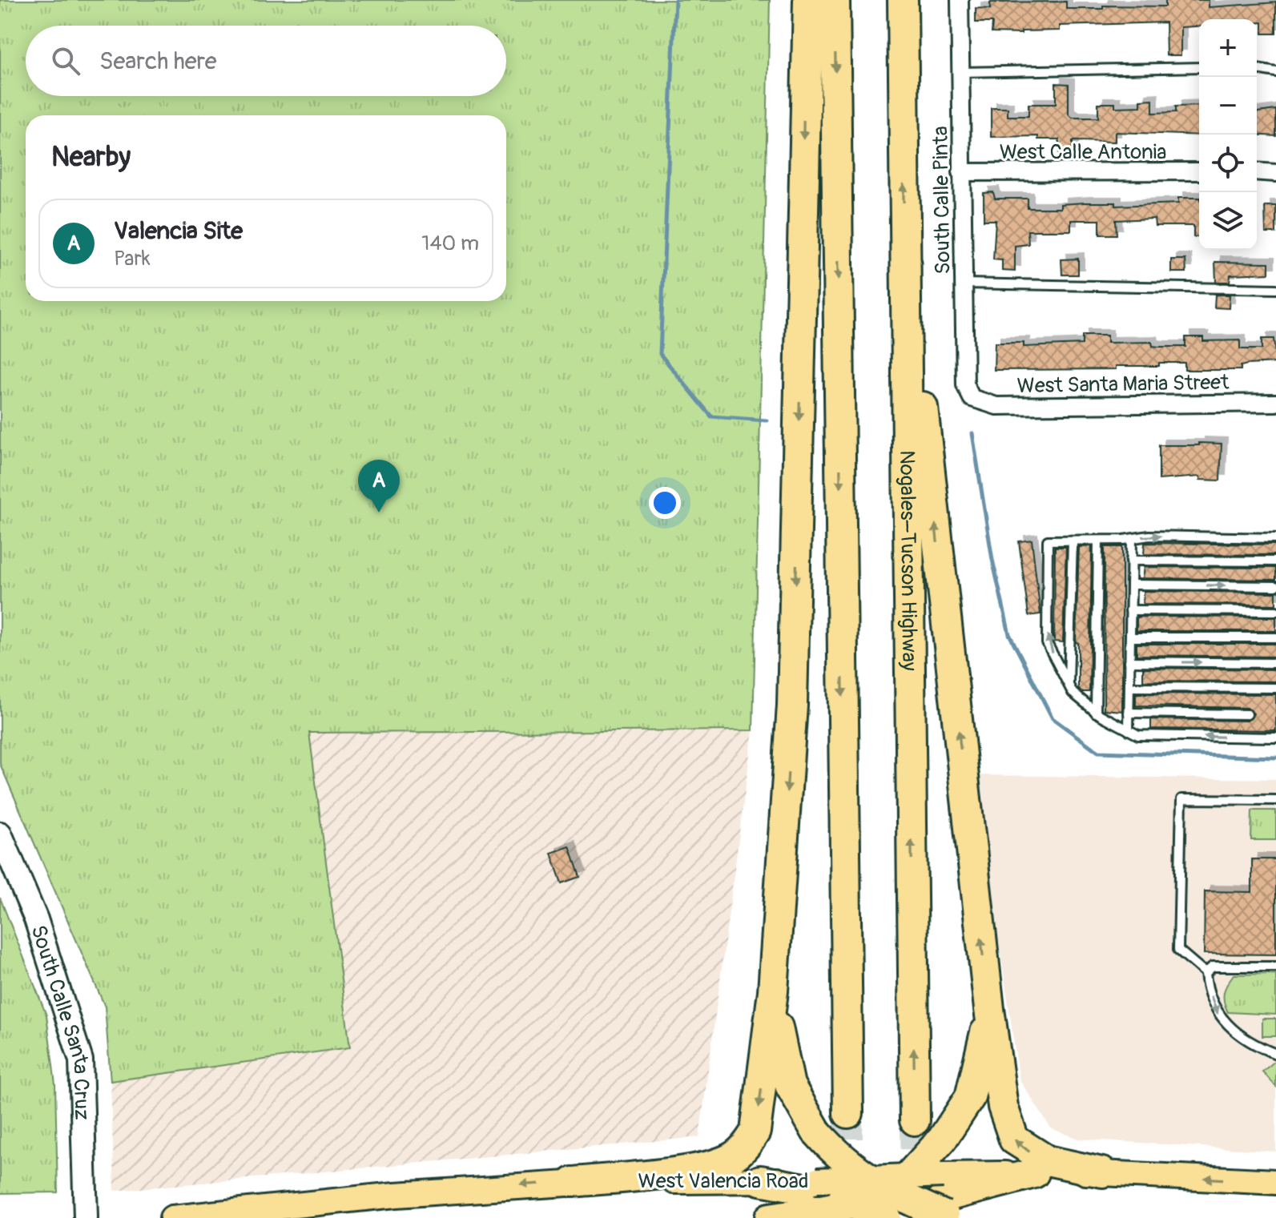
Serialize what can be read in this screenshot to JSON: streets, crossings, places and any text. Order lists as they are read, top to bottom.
{
  "streets": {
    "highway": ["Nogales–Tucson Highway"],
    "main road": ["West Valencia Road"],
    "street": [
      "West Calle Antonia",
      "South Calle Pinta",
      "West Santa Maria Street",
      "South Calle Santa Cruz"
    ]
  },
  "crossings": [
    ["West Calle Antonia", "South Calle Pinta"],
    ["South Calle Pinta", "West Santa Maria Street"]
  ],
  "one_way": ["West Valencia Road"],
  "page": {
    "map_buttons": ["+", "−"],
    "search": "Search here",
    "heading": "Nearby",
    "list": [
      {
        "mark": "A",
        "name": "Valencia Site",
        "note": "Park",
        "value": "140 m"
      }
    ],
    "pins": "A"
  }
}
